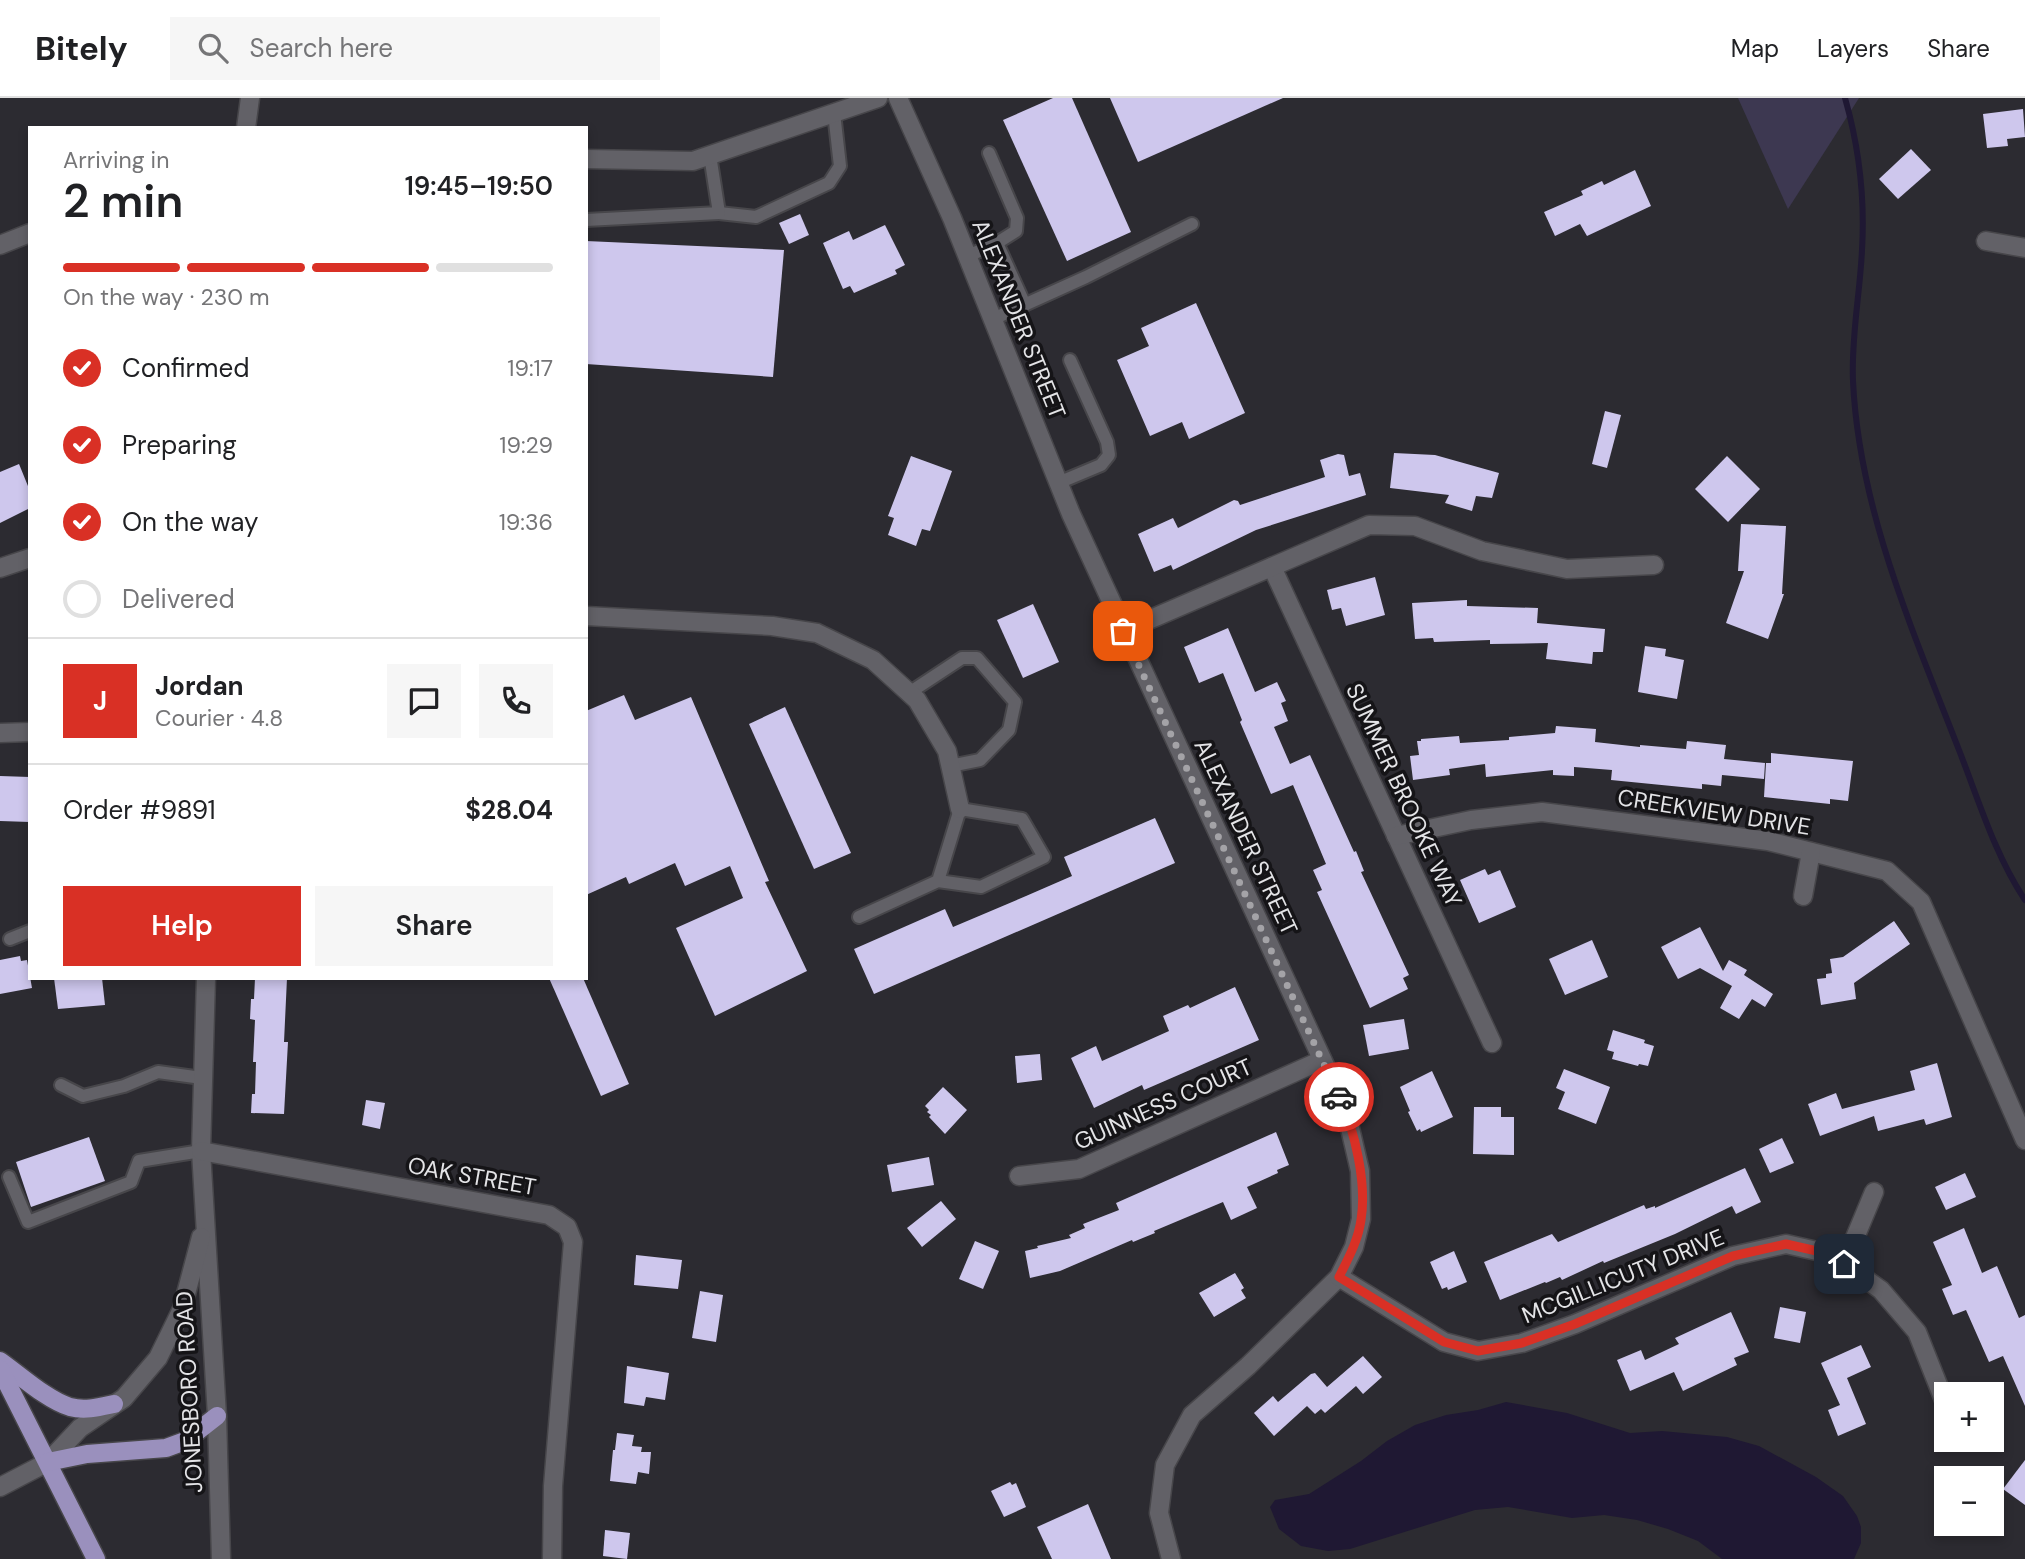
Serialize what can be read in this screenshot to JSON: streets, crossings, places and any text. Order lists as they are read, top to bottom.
{
  "streets": {
    "street": [
      "ALEXANDER STREET",
      "SUMMER BROOKE WAY",
      "CREEKVIEW DRIVE",
      "GUINNESS COURT",
      "OAK STREET",
      "MCGILLICUTY DRIVE",
      "JONESBORO ROAD"
    ]
  },
  "crossings": [
    ["ALEXANDER STREET", "GUINNESS COURT"],
    ["ALEXANDER STREET", "MCGILLICUTY DRIVE"],
    ["SUMMER BROOKE WAY", "CREEKVIEW DRIVE"],
    ["OAK STREET", "JONESBORO ROAD"]
  ],
  "page": {
    "header": "Bitely",
    "search": "Search here",
    "nav": ["Map", "Layers", "Share"],
    "heading": ["2 min", "Arriving in", "19:45–19:50"],
    "panel": [
      "Jordan",
      "Courier · 4.8",
      "Order #9891",
      "$28.04"
    ],
    "bar": "On the way · 230 m",
    "list": [
      ["Confirmed", "19:17"],
      ["Preparing", "19:29"],
      ["On the way", "19:36"],
      "Delivered"
    ],
    "round": "J",
    "buttons": ["Help", "Share"],
    "map_buttons": ["+", "−"]
  }
}
